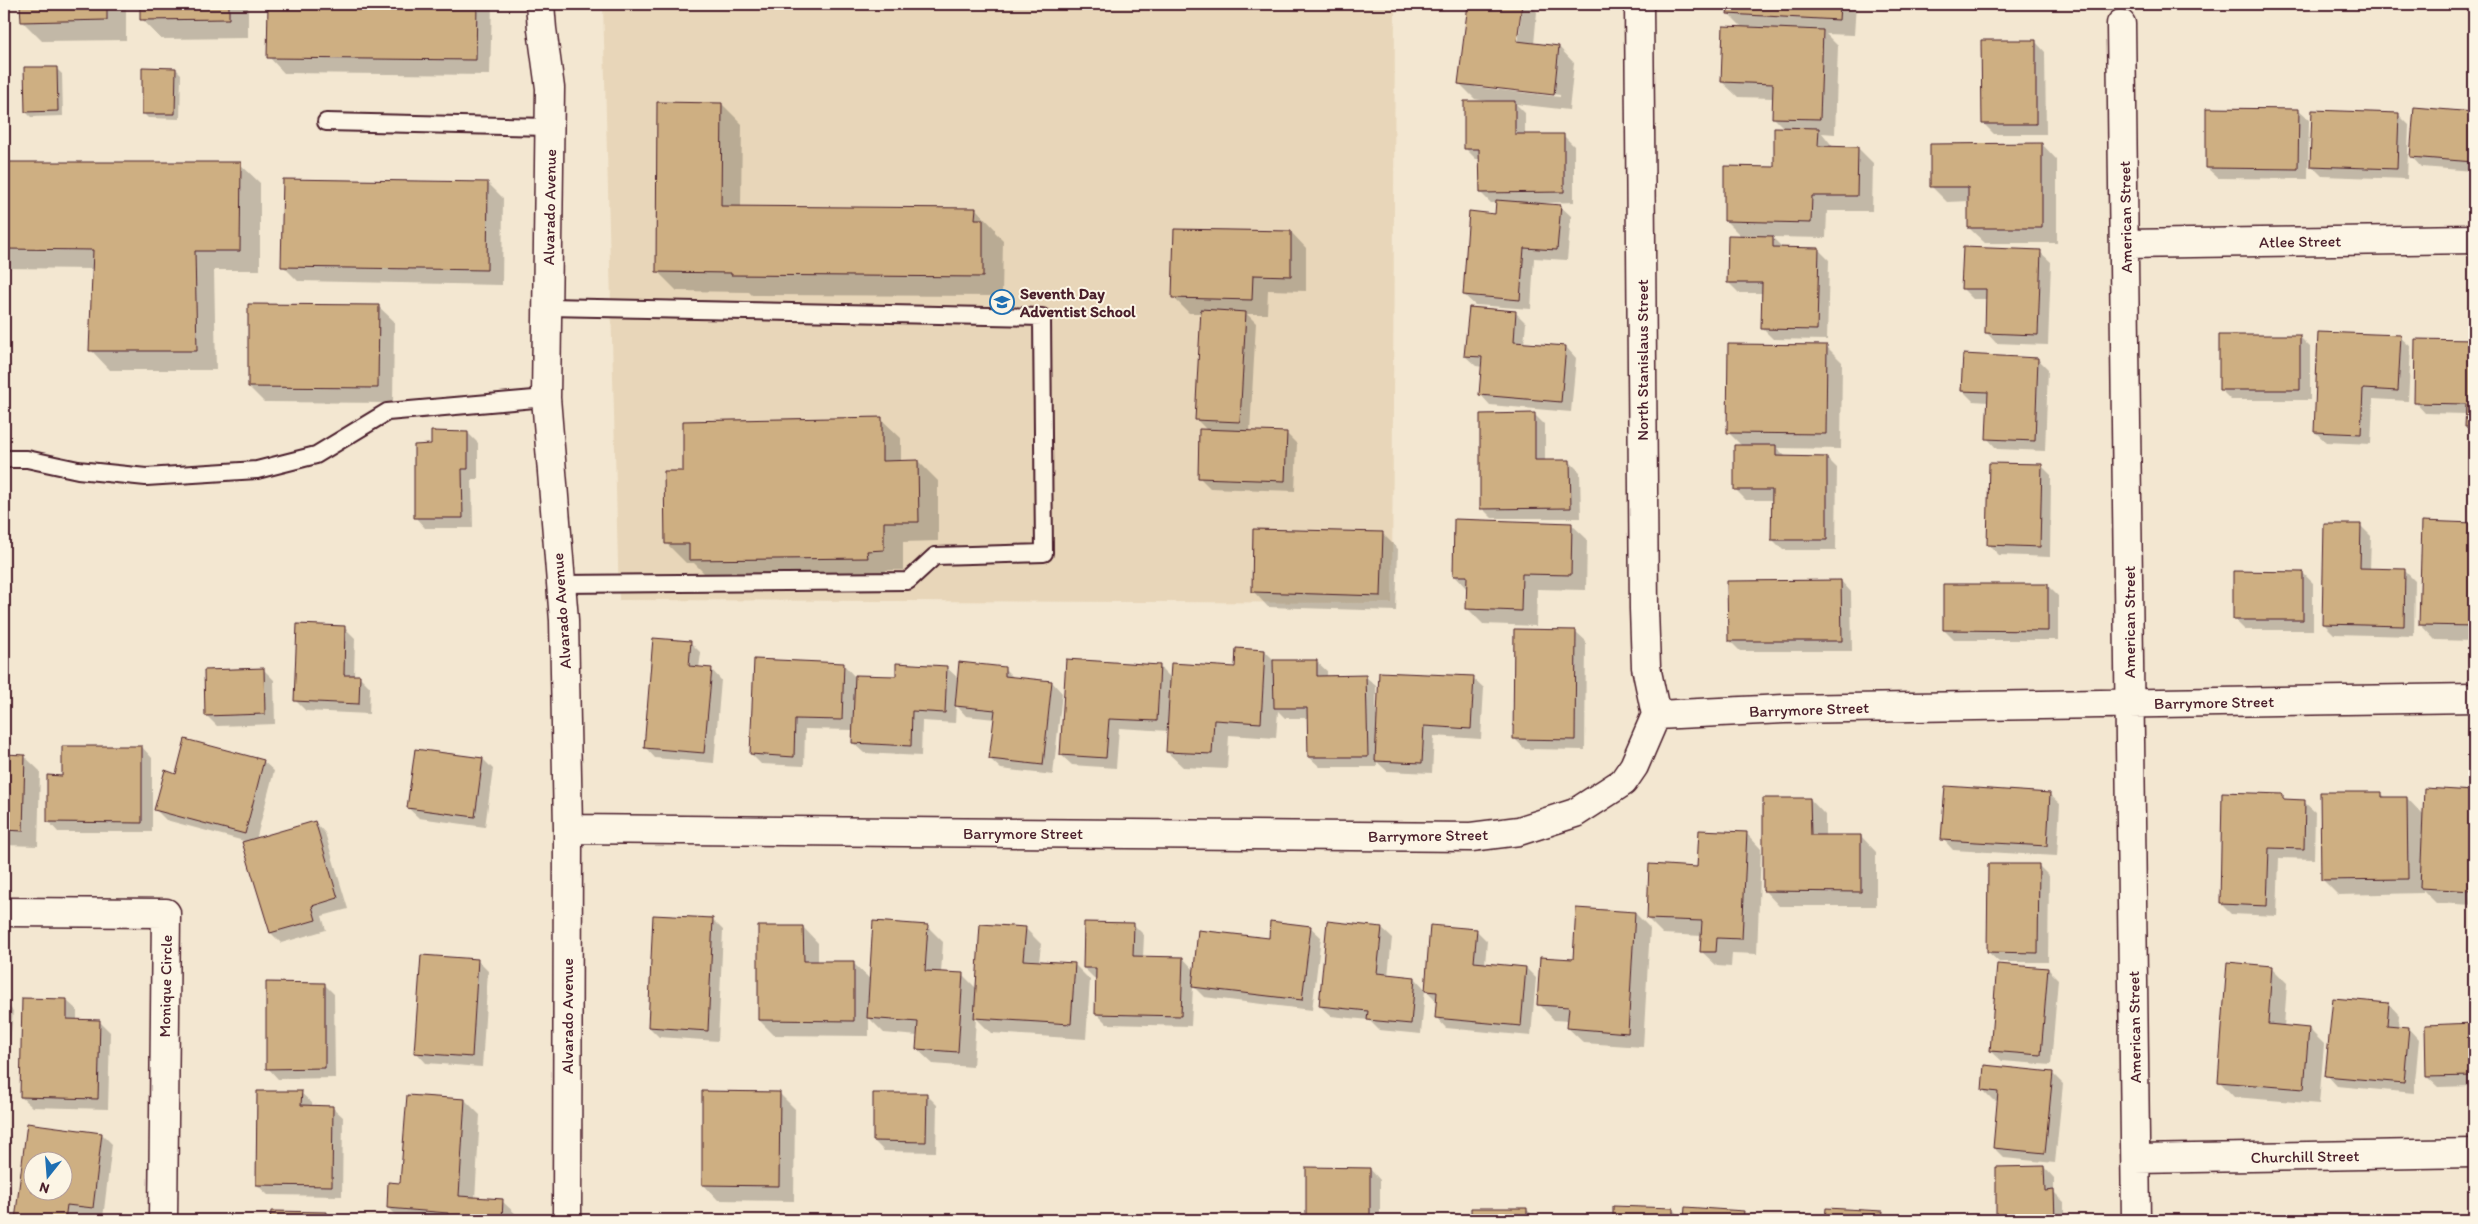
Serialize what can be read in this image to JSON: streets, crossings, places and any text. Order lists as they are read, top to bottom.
{
  "streets": {
    "street": [
      "Alvarado Avenue",
      "American Street",
      "Atlee Street",
      "North Stanislaus Street",
      "Barrymore Street",
      "Monique Circle",
      "Churchill Street"
    ]
  },
  "crossings": [
    ["Alvarado Avenue", "Barrymore Street"],
    ["American Street", "Atlee Street"],
    ["American Street", "Barrymore Street"],
    ["American Street", "Churchill Street"],
    ["North Stanislaus Street", "Barrymore Street"]
  ],
  "places": {
    "school or university": ["Seventh Day Adventist School"]
  },
  "north": "bottom"
}
